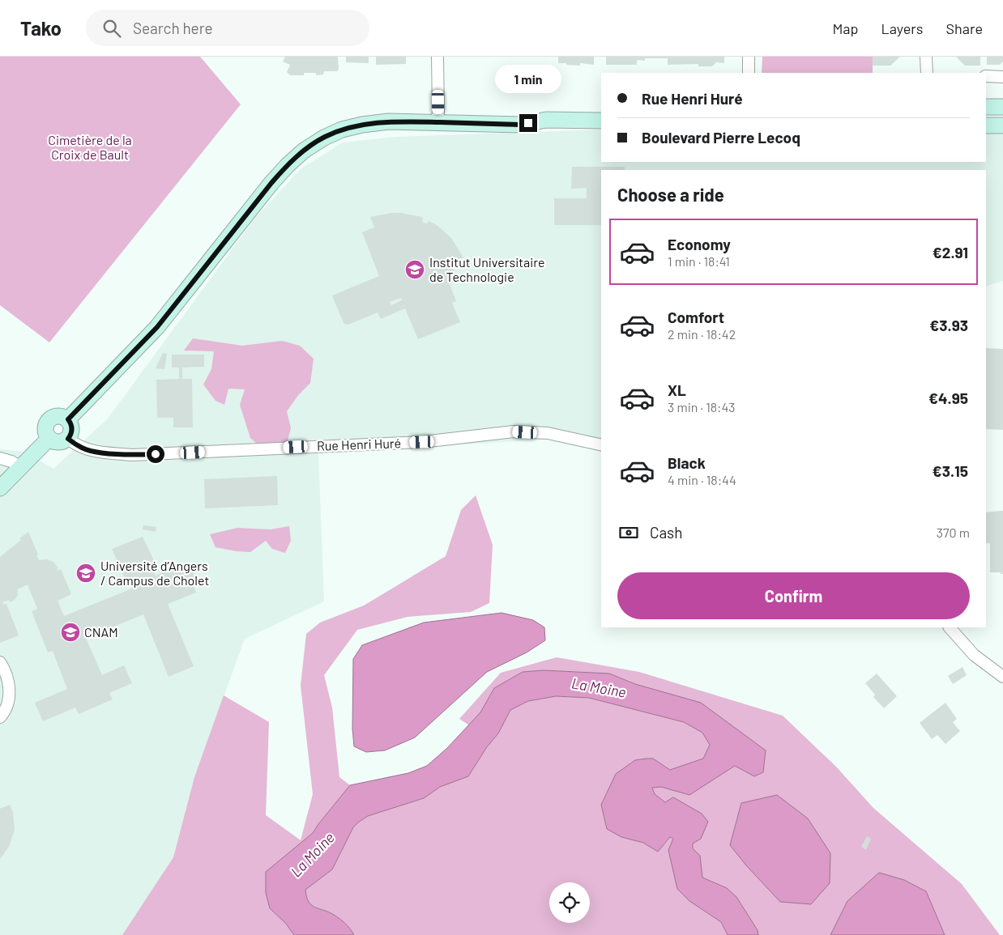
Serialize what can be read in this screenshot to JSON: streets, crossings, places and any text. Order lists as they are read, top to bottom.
{
  "streets": {
    "street": ["Rue Henri Huré"]
  },
  "water": ["La Moine"],
  "parks": ["Cimetière de la Croix de Bault"],
  "places": {
    "school or university": ["Institut Universitaire de Technologie", "Université d’Angers / Campus de Cholet", "CNAM"]
  },
  "page": {
    "header": "Tako",
    "search": "Search here",
    "nav": ["Map", "Layers", "Share"],
    "bubble": "1 min",
    "banner": ["Rue Henri Huré", "Boulevard Pierre Lecoq"],
    "heading": "Choose a ride",
    "list": [
      {
        "name": "Economy",
        "note": "1 min · 18:41",
        "value": "€2.91"
      },
      {
        "name": "Comfort",
        "note": "2 min · 18:42",
        "value": "€3.93"
      },
      {
        "name": "XL",
        "note": "3 min · 18:43",
        "value": "€4.95"
      },
      {
        "name": "Black",
        "note": "4 min · 18:44",
        "value": "€3.15"
      }
    ],
    "pay": ["Cash", "370 m"],
    "buttons": "Confirm"
  }
}
